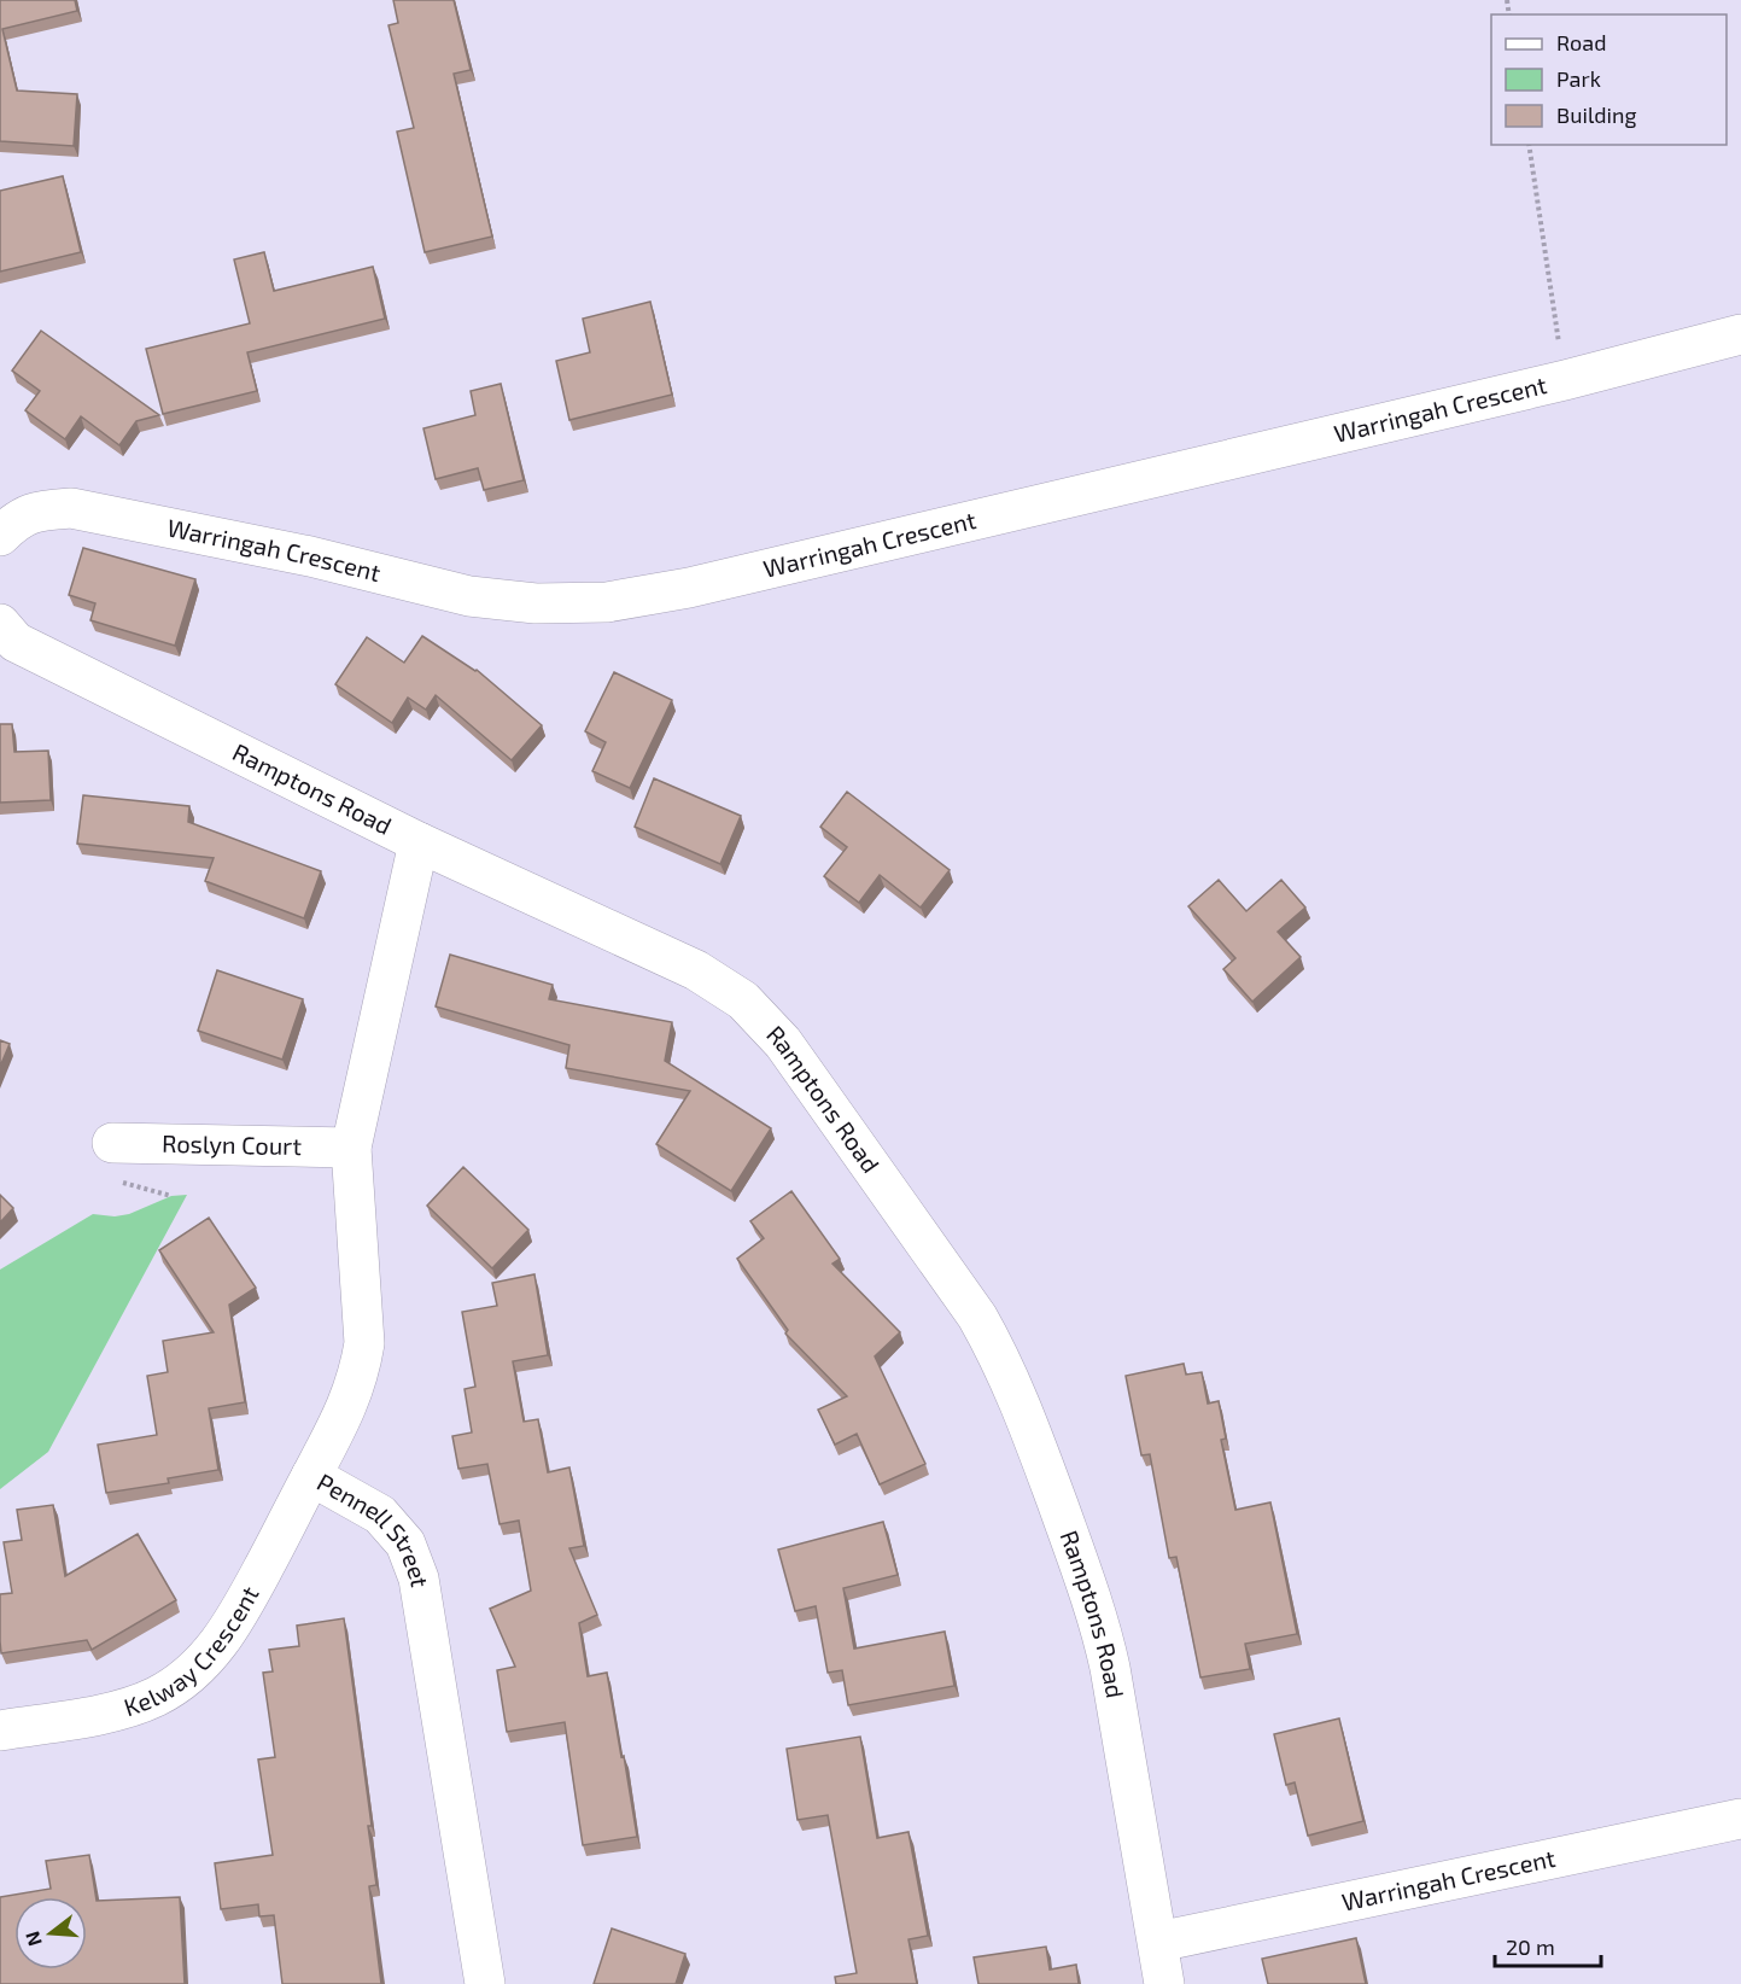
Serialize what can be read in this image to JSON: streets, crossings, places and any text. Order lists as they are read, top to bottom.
{
  "streets": {
    "street": [
      "Warringah Crescent",
      "Ramptons Road",
      "Roslyn Court",
      "Pennell Street",
      "Kelway Crescent"
    ]
  },
  "crossings": [
    ["Warringah Crescent", "Ramptons Road"],
    ["Ramptons Road", "Pennell Street"],
    ["Roslyn Court", "Pennell Street"],
    ["Pennell Street", "Kelway Crescent"]
  ],
  "legend": ["Road", "Park", "Building"],
  "scale_bar": "20 m",
  "north": "left"
}
